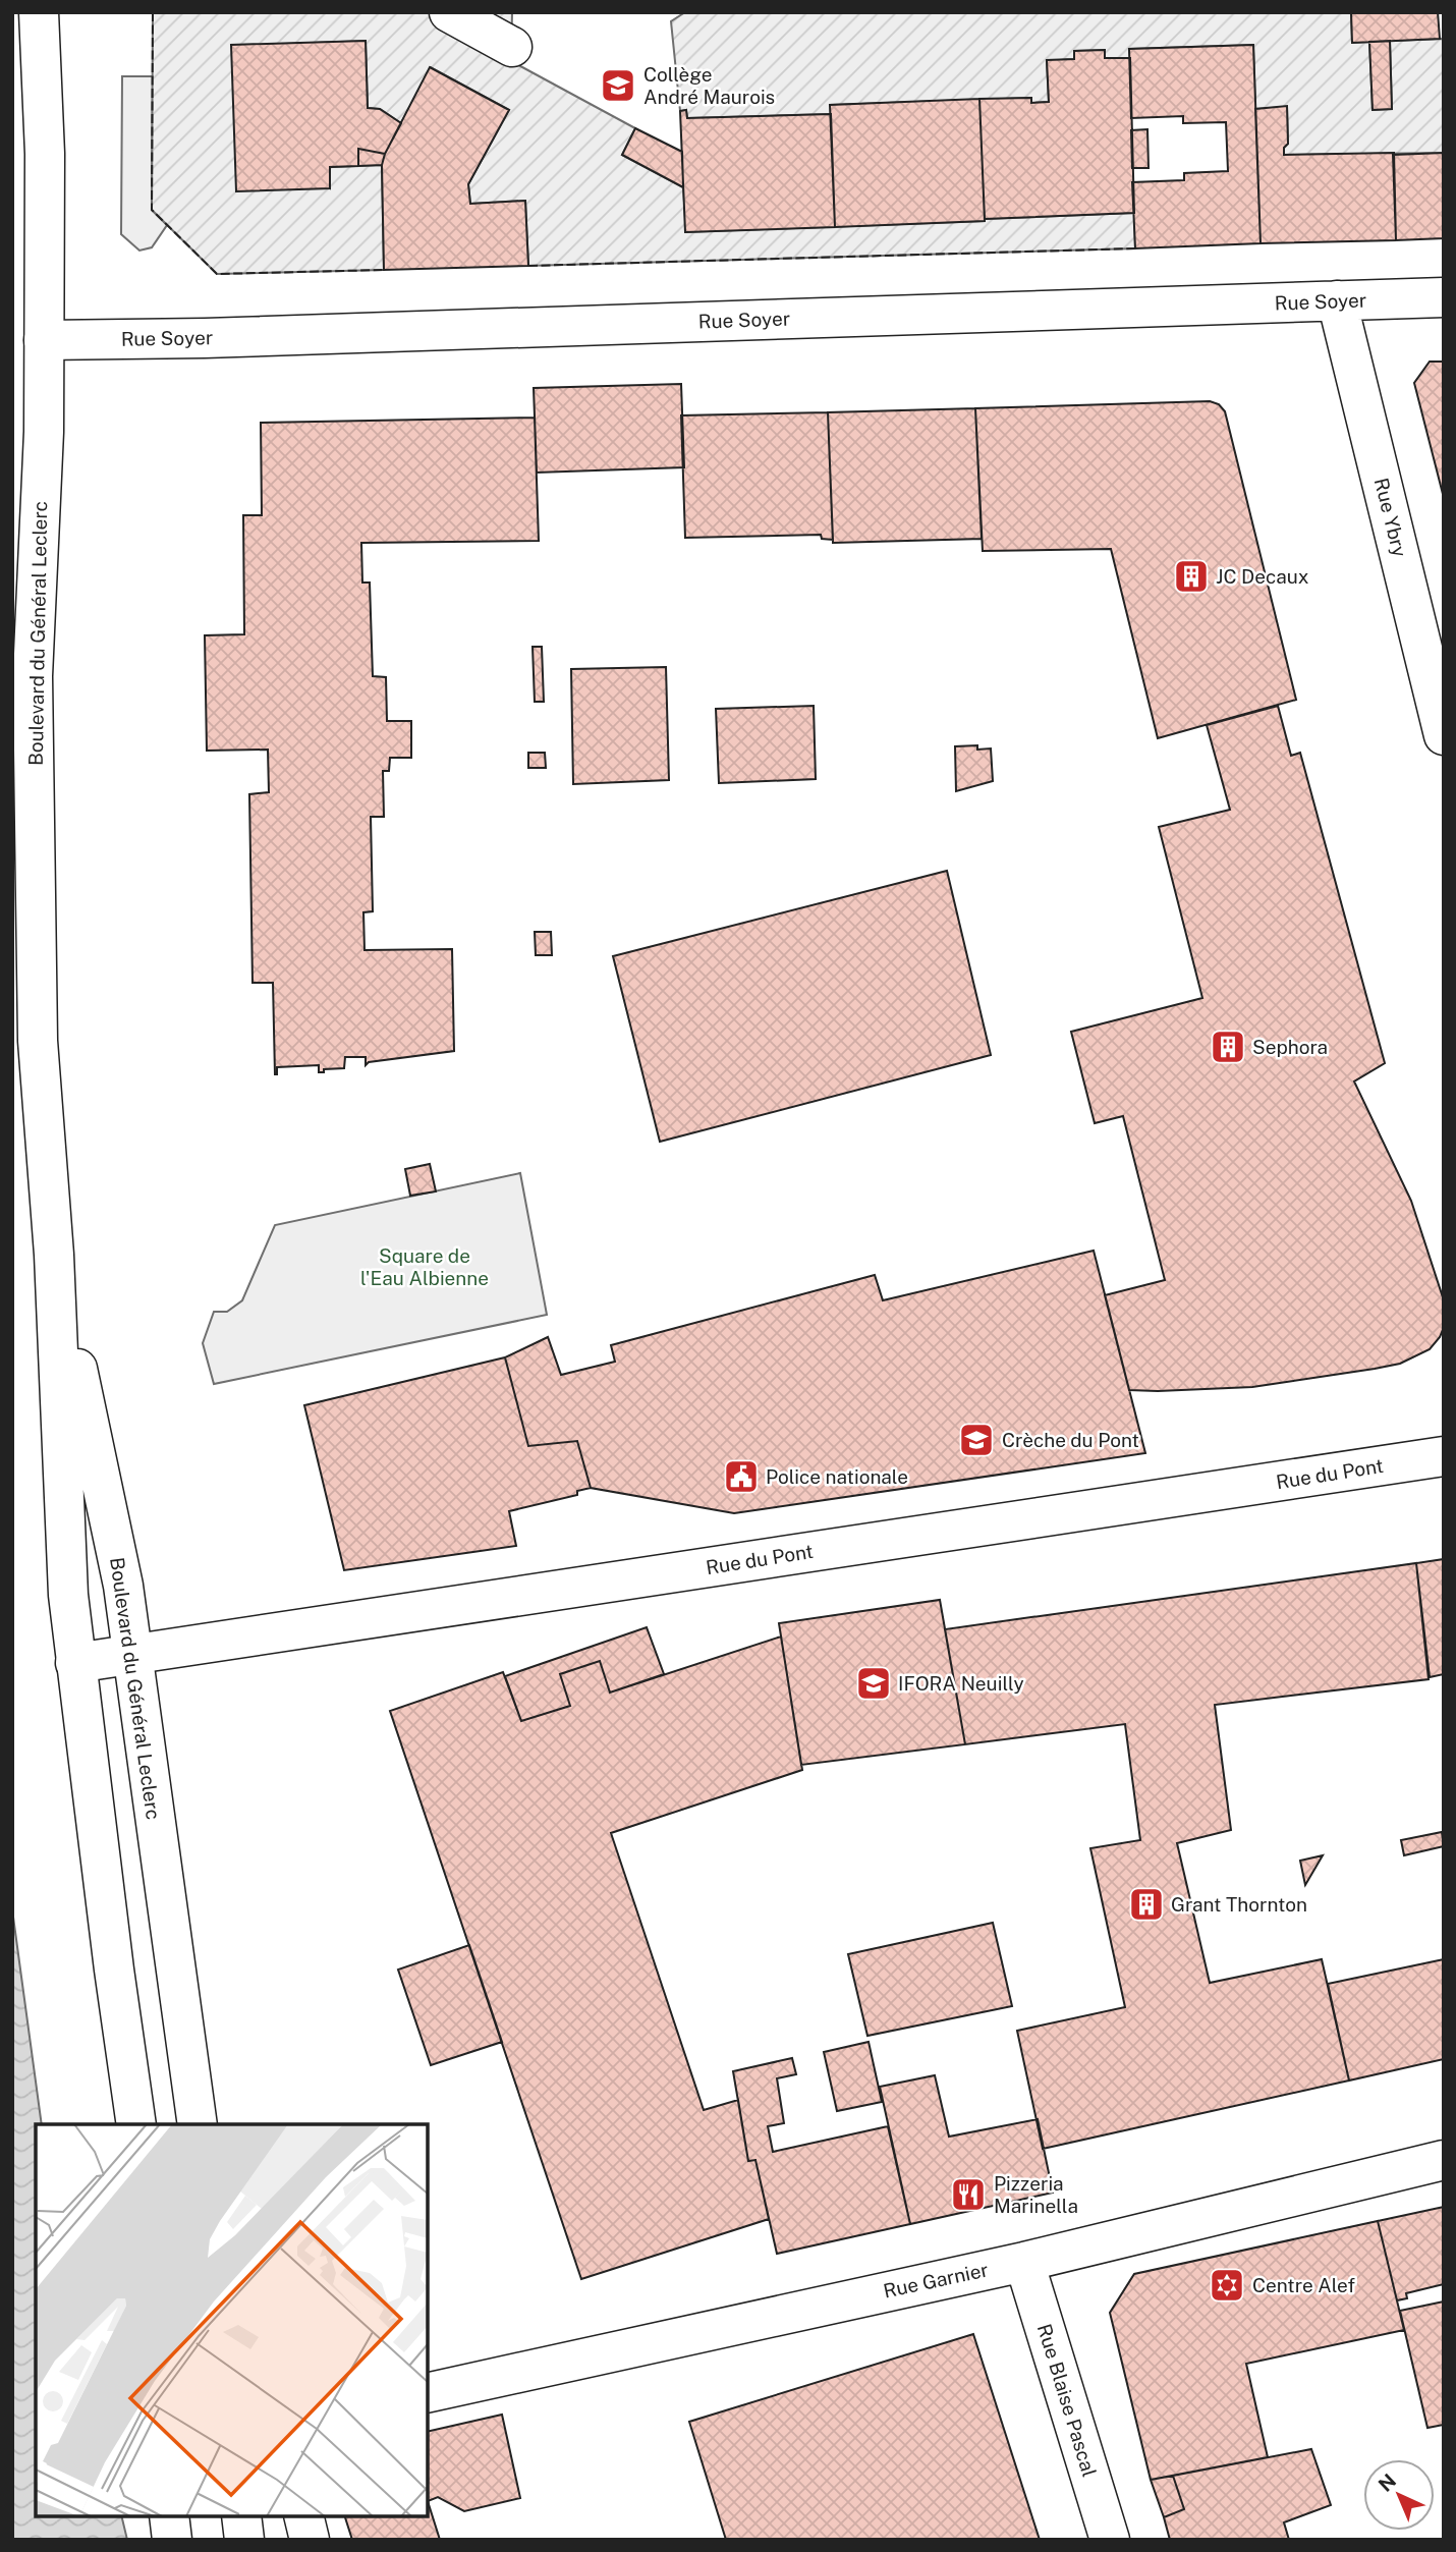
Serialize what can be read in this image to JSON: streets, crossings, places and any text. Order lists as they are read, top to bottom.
{
  "streets": {
    "street": [
      "Rue Soyer",
      "Rue Ybry",
      "Boulevard du Général Leclerc",
      "Rue du Pont",
      "Rue Garnier",
      "Rue Blaise Pascal"
    ]
  },
  "crossings": [
    ["Rue Soyer", "Rue Ybry"],
    ["Rue Soyer", "Boulevard du Général Leclerc"],
    ["Boulevard du Général Leclerc", "Rue du Pont"],
    ["Rue Garnier", "Rue Blaise Pascal"]
  ],
  "parks": ["Square de l'Eau Albienne"],
  "places": {
    "school or university": ["Collège André Maurois", "Crèche du Pont", "IFORA Neuilly"],
    "building": ["JC Decaux", "Sephora", "Grant Thornton"],
    "public building": ["Police nationale"],
    "restaurant": ["Pizzeria Marinella"],
    "synagogue": ["Centre Alef"]
  },
  "north": "top left"
}
